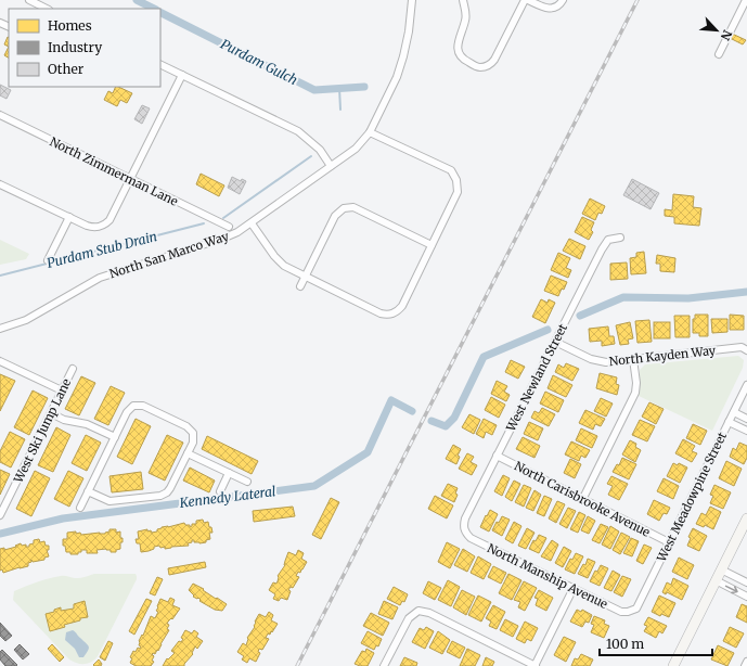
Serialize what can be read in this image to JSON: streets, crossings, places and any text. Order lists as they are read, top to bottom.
{
  "streets": {
    "street": [
      "North Zimmerman Lane",
      "North San Marco Way",
      "North Kayden Way",
      "West Newland Street",
      "West Ski Jump Lane",
      "West Meadowpine Street",
      "North Carisbrooke Avenue",
      "North Manship Avenue"
    ]
  },
  "crossings": [
    ["North Kayden Way", "West Newland Street"],
    ["West Newland Street", "North Carisbrooke Avenue"],
    ["West Newland Street", "North Manship Avenue"],
    ["West Meadowpine Street", "North Carisbrooke Avenue"],
    ["West Meadowpine Street", "North Manship Avenue"]
  ],
  "water": ["Purdam Gulch", "Purdam Stub Drain", "Kennedy Lateral"],
  "legend": ["Homes", "Industry", "Other"],
  "scale_bar": "100 m",
  "north": "bottom right"
}
